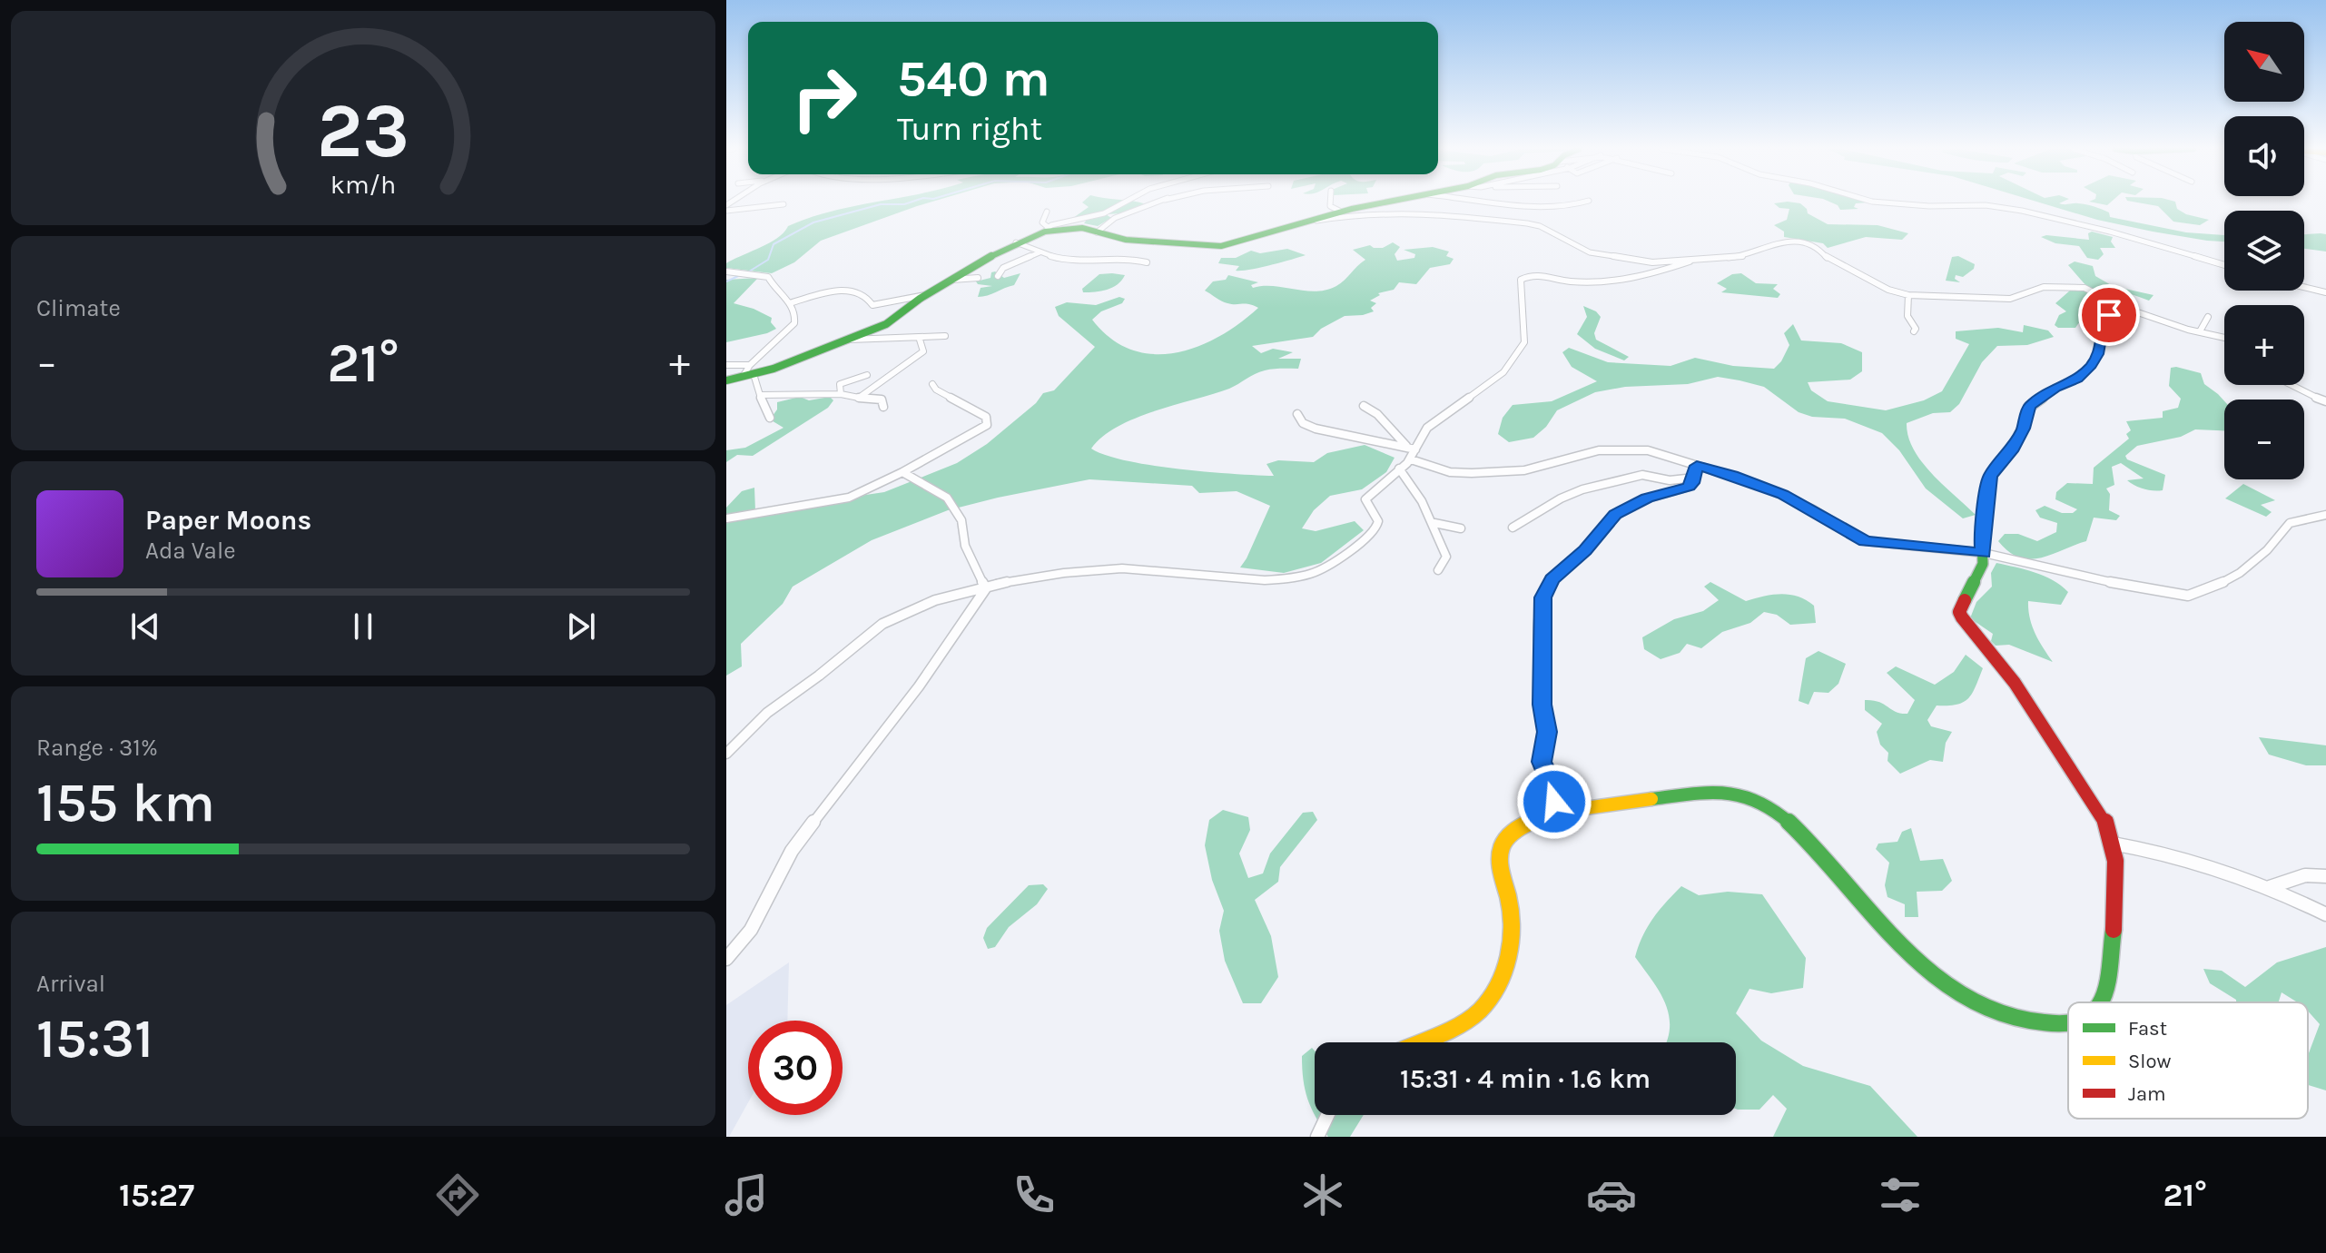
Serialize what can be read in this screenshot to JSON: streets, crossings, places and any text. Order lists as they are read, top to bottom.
{
  "legend": ["Fast", "Slow", "Jam"],
  "north": "top left",
  "page": {
    "map_buttons": ["+", "−"],
    "turn": ["540 m", "Turn right"],
    "tile": [
      "Climate",
      ["Range · 31%", "155 km"],
      ["Arrival", "15:31"]
    ],
    "heat": ["−", "21°", "+"],
    "song": ["Paper Moons", "Ada Vale"],
    "limit": "30",
    "trip": "15:31 · 4 min · 1.6 km",
    "tabs": ["15:27", "21°"],
    "gauge": ["23", "km/h"]
  }
}
